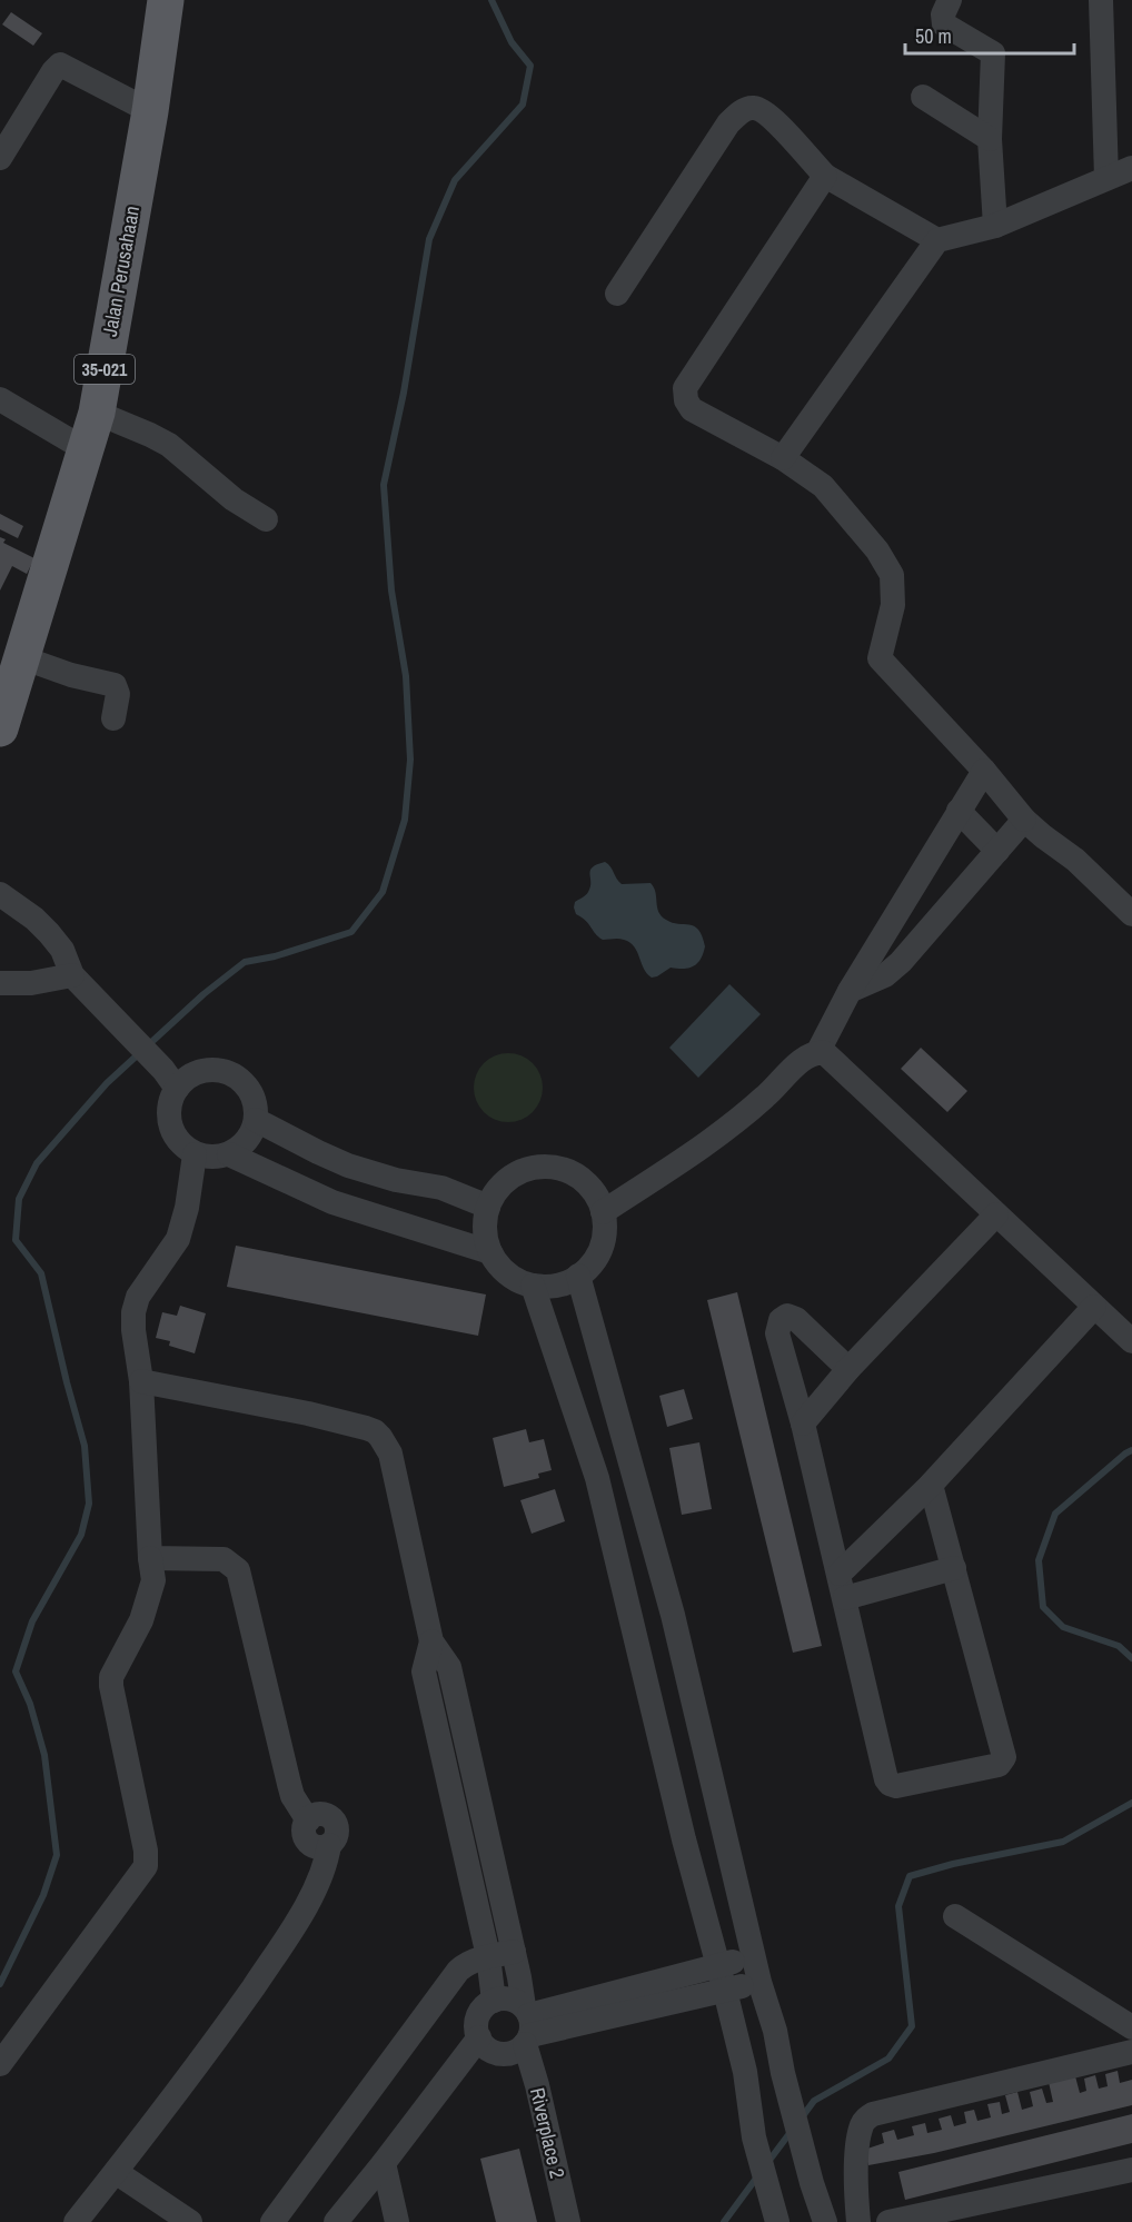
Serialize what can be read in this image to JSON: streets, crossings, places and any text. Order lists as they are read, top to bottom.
{
  "streets": {
    "main road": ["Jalan Perusahaan", "35-021"],
    "street": ["Riverplace 2"]
  },
  "scale_bar": "50 m"
}
